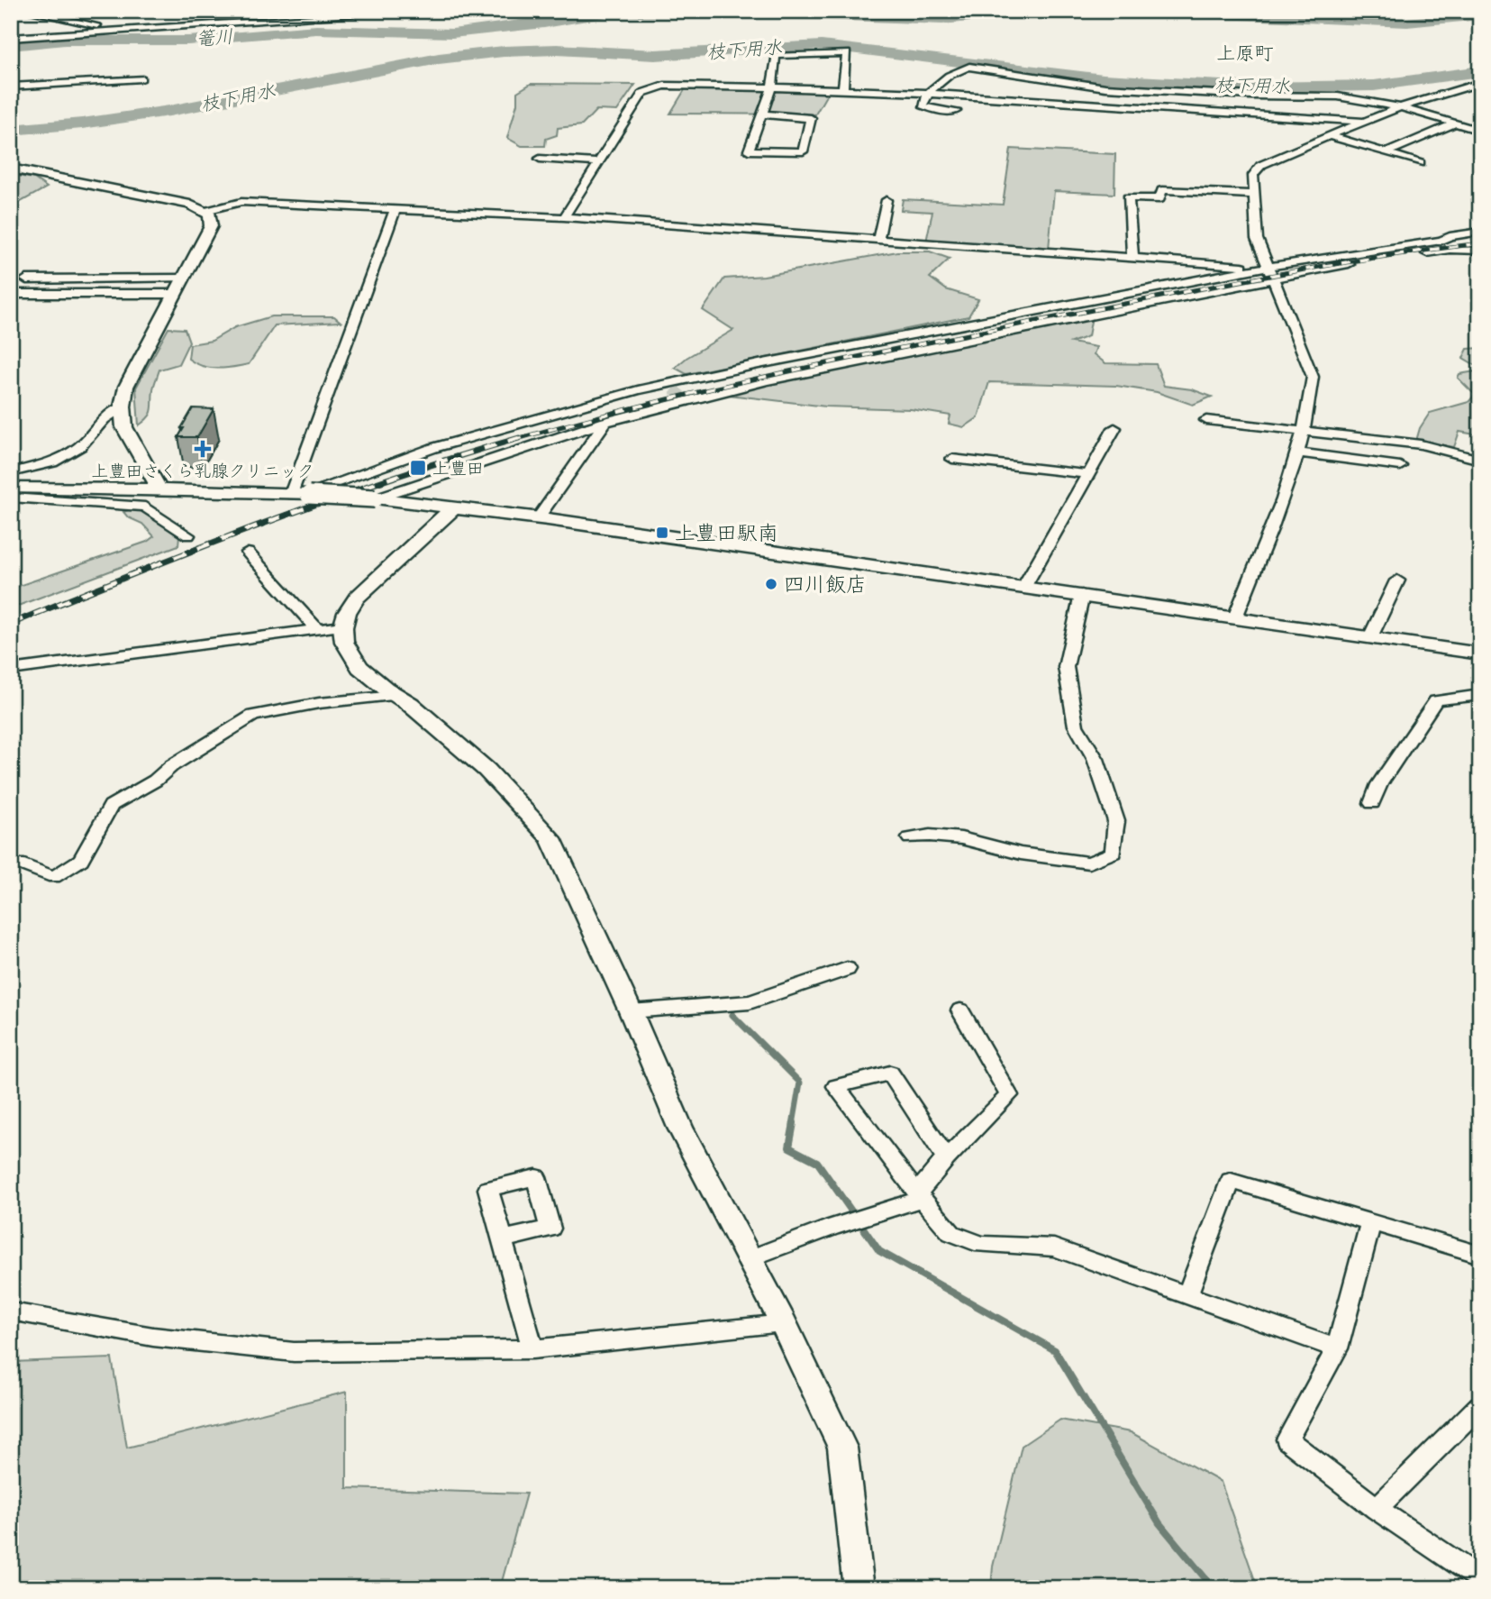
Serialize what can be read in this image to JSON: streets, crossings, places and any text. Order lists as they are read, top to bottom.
{
  "districts": ["上原町"],
  "water": ["篭川", "枝下用水"],
  "places": {
    "health": ["上豊田さくら乳腺クリニック"],
    "transit": ["上豊田", "上豊田駅南"],
    "other": ["四川飯店"]
  }
}
